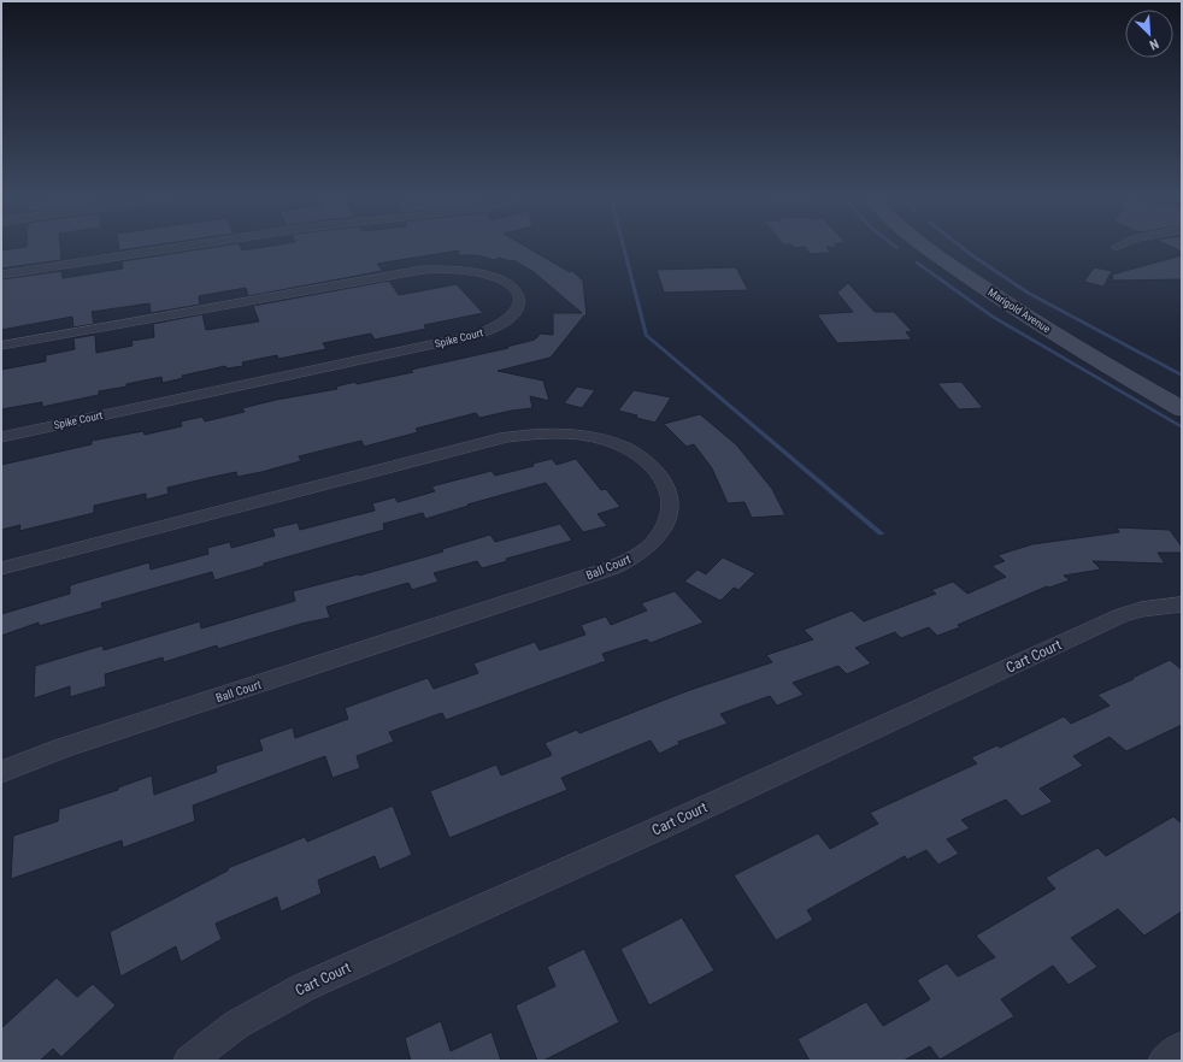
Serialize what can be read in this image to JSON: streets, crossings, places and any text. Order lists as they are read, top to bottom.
{
  "streets": {
    "main road": ["Marigold Avenue"],
    "street": ["Spike Court", "Ball Court", "Cart Court"]
  },
  "north": "bottom right"
}
